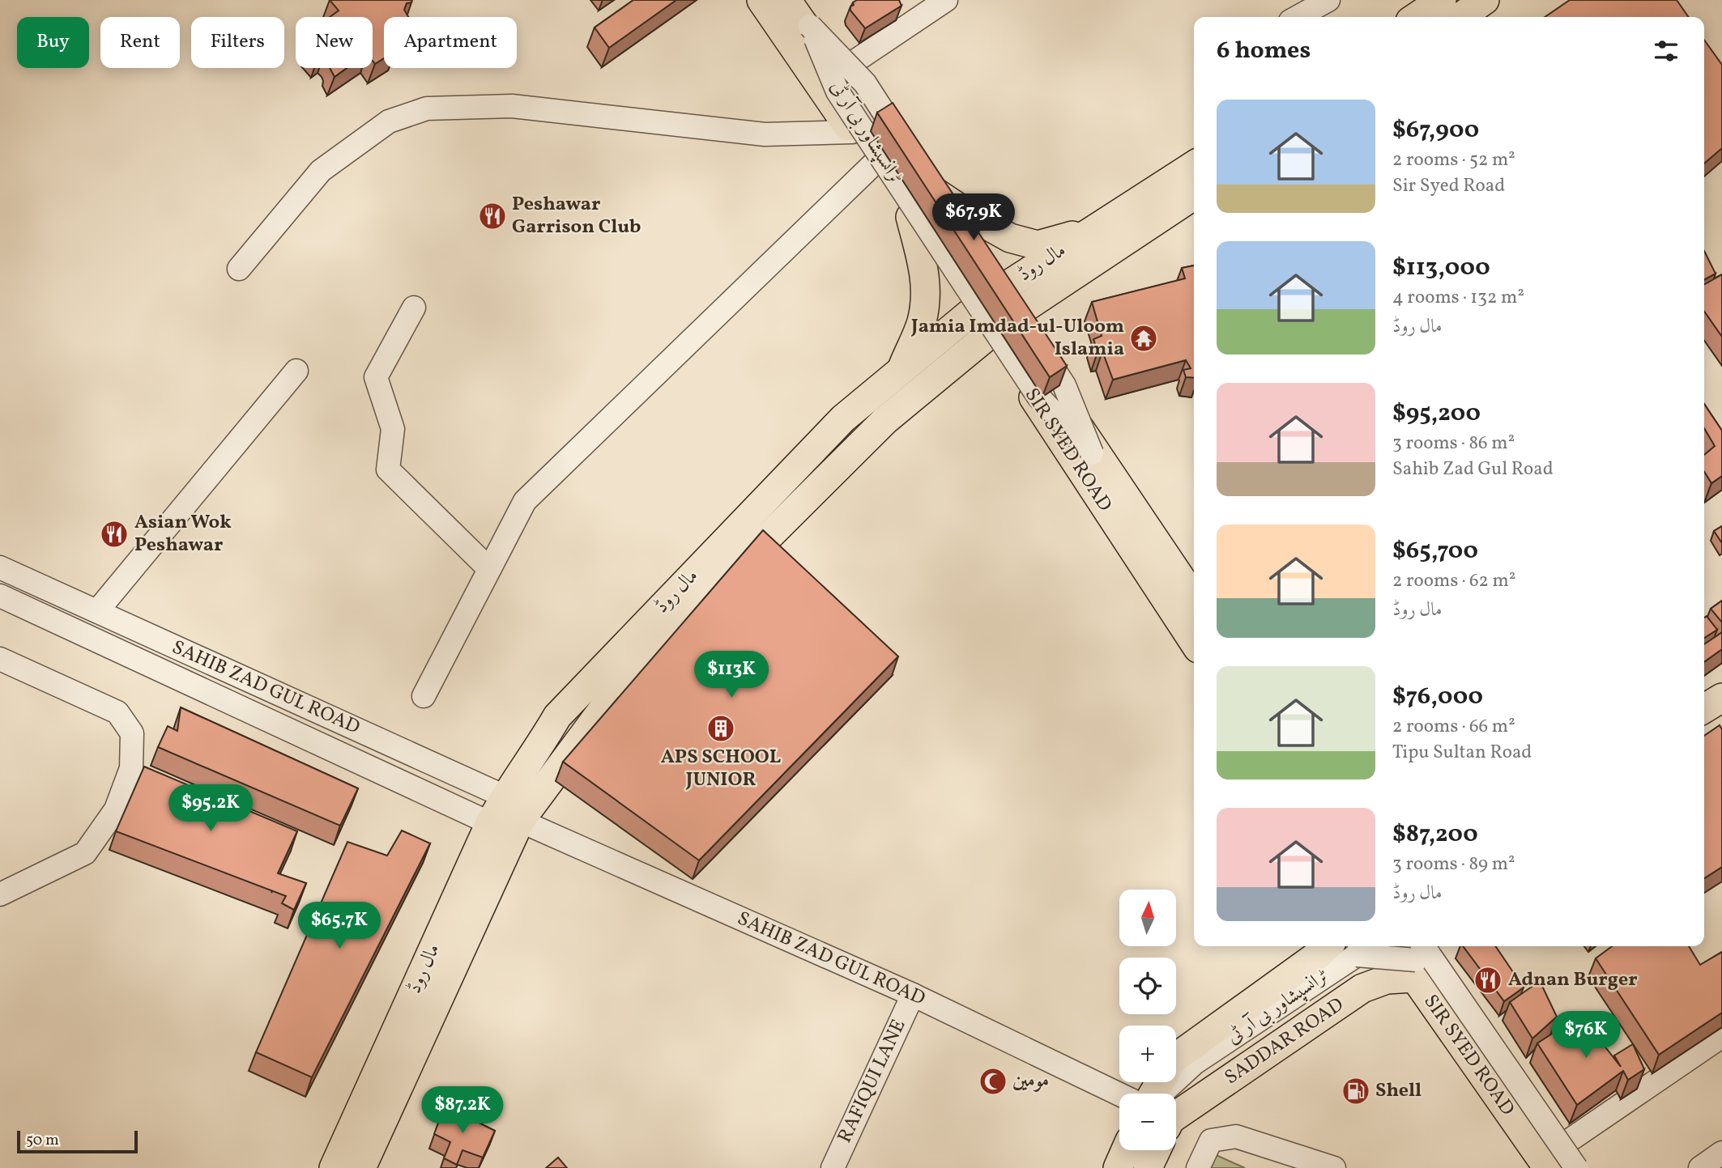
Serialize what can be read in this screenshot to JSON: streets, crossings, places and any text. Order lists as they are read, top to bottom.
{
  "streets": {
    "main road": ["مال روڈ", "SIR SYED ROAD", "SADDAR ROAD"],
    "street": ["ٹرانسپشاور بی آر ٹی", "SAHIB ZAD GUL ROAD", "RAFIQUI LANE"]
  },
  "crossings": [
    ["ٹرانسپشاور بی آر ٹی", "مال روڈ"],
    ["ٹرانسپشاور بی آر ٹی", "SIR SYED ROAD"],
    ["مال روڈ", "SIR SYED ROAD"],
    ["مال روڈ", "SAHIB ZAD GUL ROAD"],
    ["SIR SYED ROAD", "SADDAR ROAD"],
    ["SAHIB ZAD GUL ROAD", "RAFIQUI LANE"]
  ],
  "places": {
    "restaurant": ["Peshawar Garrison Club", "Asian Wok Peshawar", "Adnan Burger"],
    "temple": ["Jamia Imdad-ul-Uloom Islamia"],
    "building": ["APS SCHOOL JUNIOR"],
    "mosque": ["مومین"],
    "fuel station": ["Shell"]
  },
  "scale_bar": "50 m",
  "north": "top",
  "page": {
    "chip": [
      "Buy",
      "Rent",
      "Filters",
      "New",
      "Apartment"
    ],
    "heading": "6 homes",
    "list": [
      {
        "name": "$67,900",
        "note": "2 rooms · 52 m² · Sir Syed Road"
      },
      {
        "name": "$113,000",
        "note": "4 rooms · 132 m² · مال روڈ"
      },
      {
        "name": "$95,200",
        "note": "3 rooms · 86 m² · Sahib Zad Gul Road"
      },
      {
        "name": "$65,700",
        "note": "2 rooms · 62 m² · مال روڈ"
      },
      {
        "name": "$76,000",
        "note": "2 rooms · 66 m² · Tipu Sultan Road"
      },
      {
        "name": "$87,200",
        "note": "3 rooms · 89 m² · مال روڈ"
      }
    ],
    "price": [
      "$67.9K",
      "$113K",
      "$95.2K",
      "$65.7K",
      "$76K",
      "$87.2K"
    ],
    "map_buttons": ["+", "−"],
    "scale": "50 m"
  }
}
